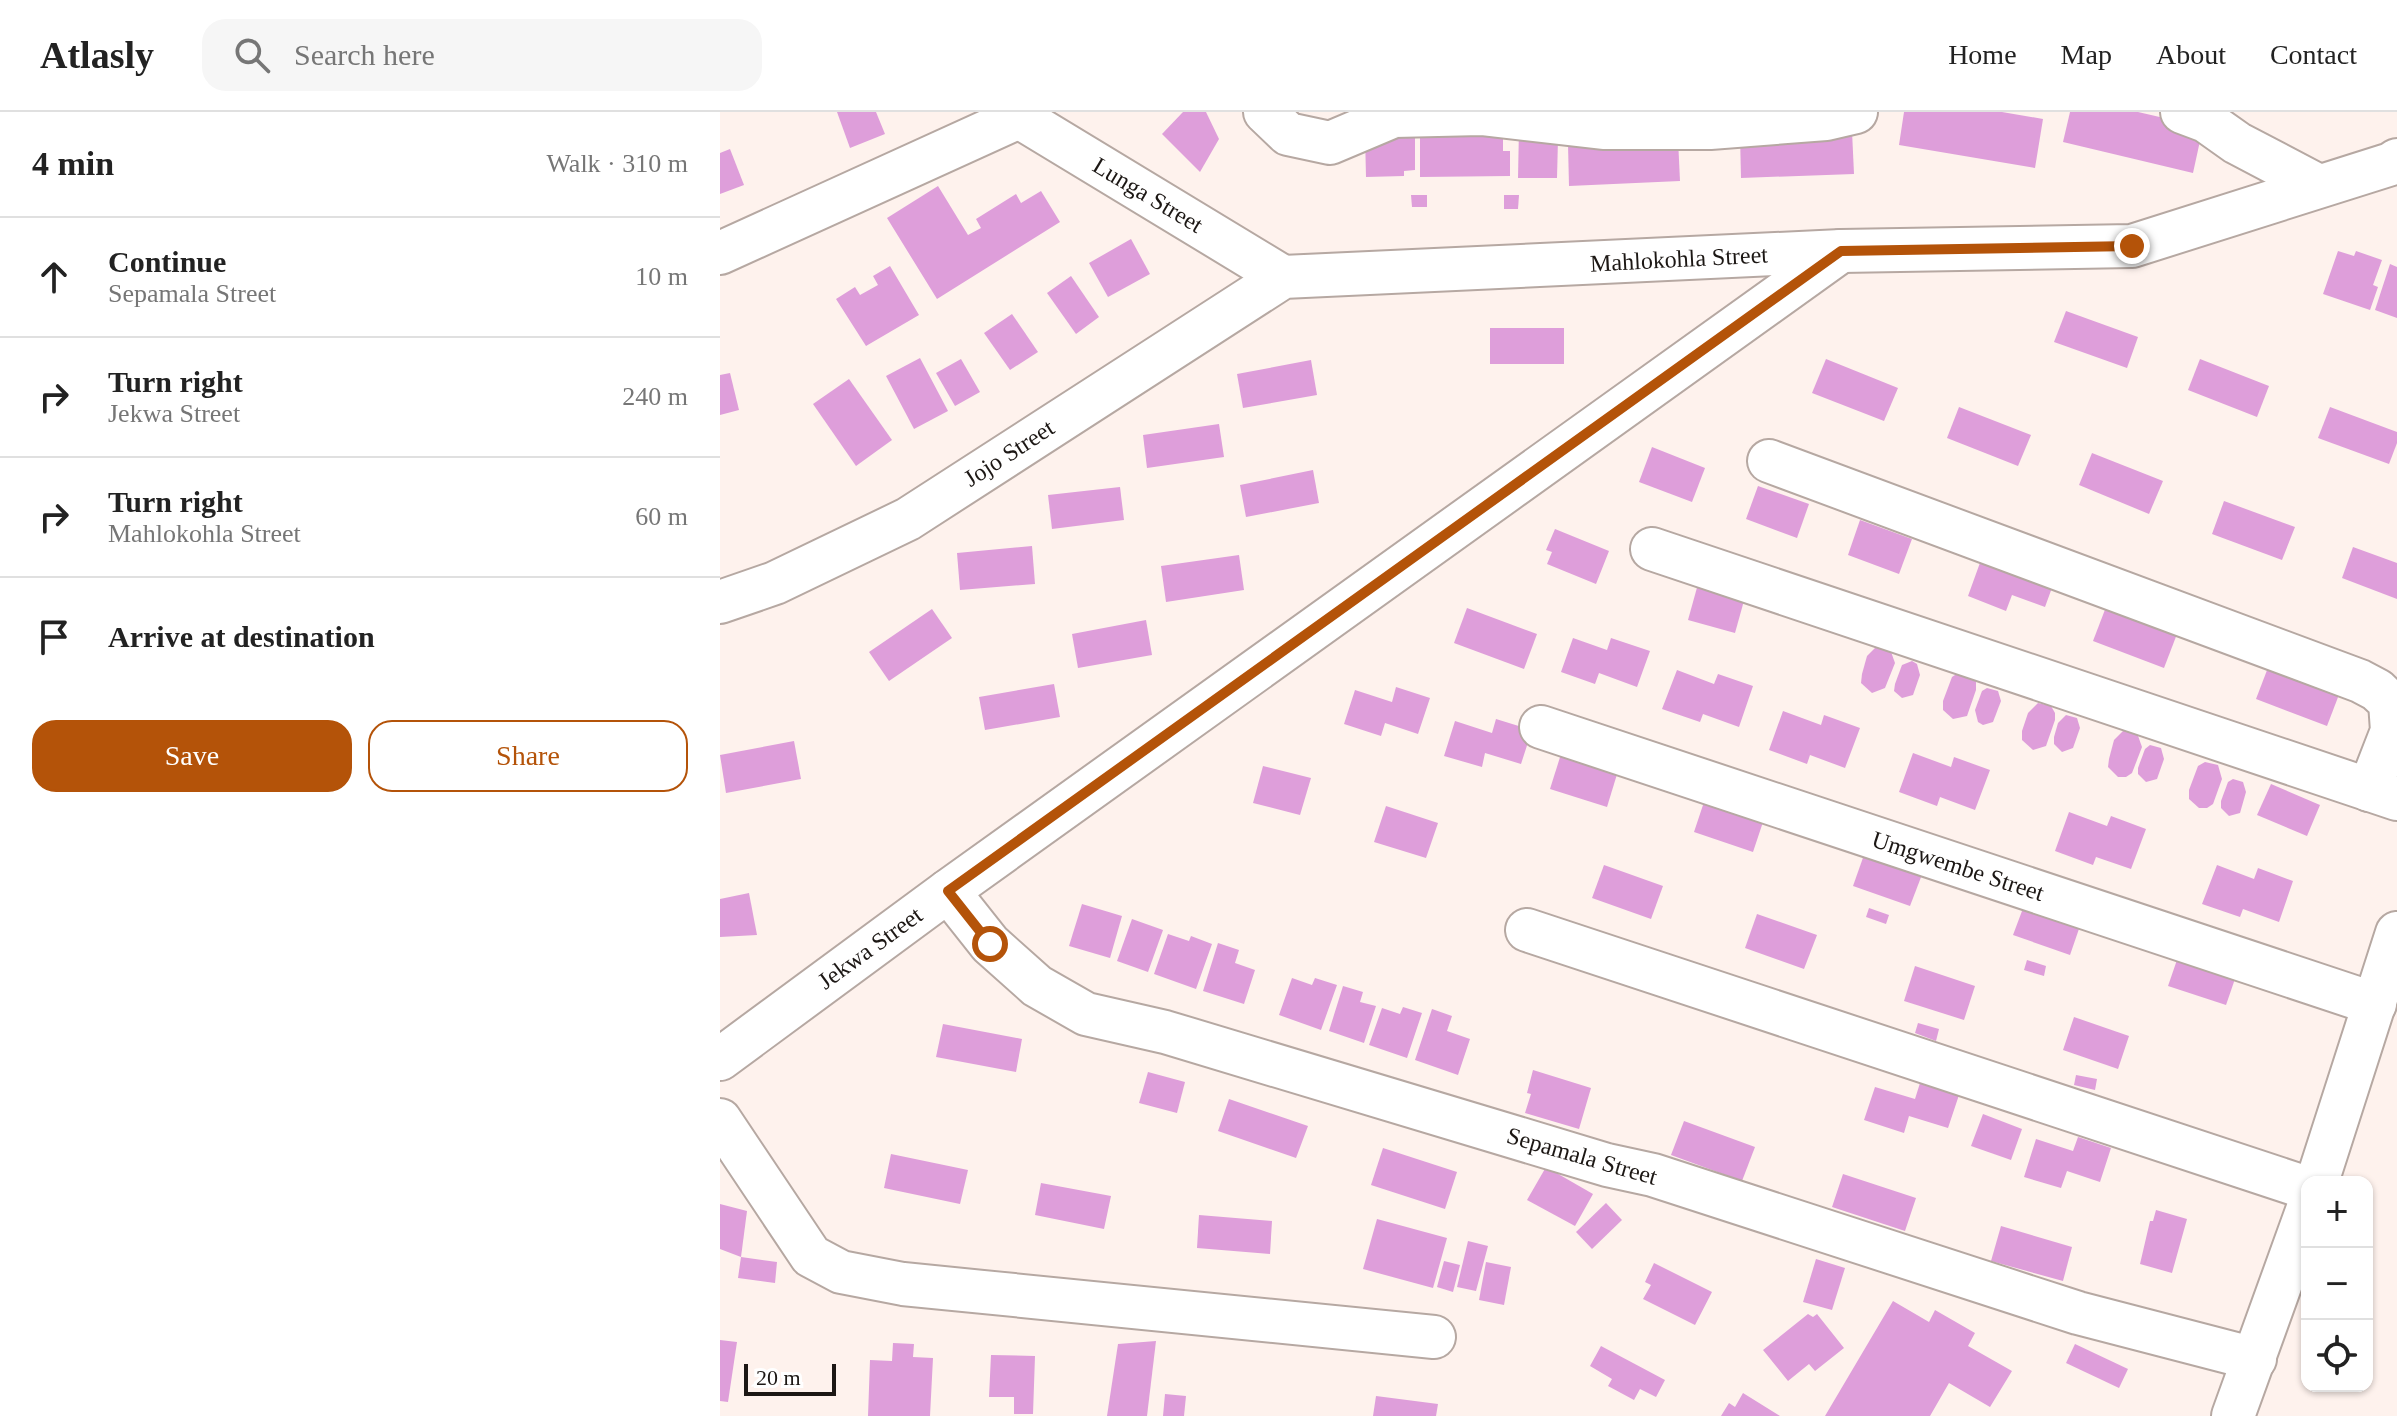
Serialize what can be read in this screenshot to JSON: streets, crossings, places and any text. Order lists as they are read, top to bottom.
{
  "streets": {
    "street": [
      "Lunga Street",
      "Mahlokohla Street",
      "Jojo Street",
      "Umgwembe Street",
      "Jekwa Street",
      "Sepamala Street"
    ]
  },
  "crossings": [
    ["Lunga Street", "Mahlokohla Street"],
    ["Lunga Street", "Jojo Street"],
    ["Mahlokohla Street", "Jojo Street"],
    ["Mahlokohla Street", "Jekwa Street"],
    ["Jekwa Street", "Sepamala Street"]
  ],
  "scale_bar": "20 m",
  "page": {
    "header": "Atlasly",
    "search": "Search here",
    "nav": [
      "Home",
      "Map",
      "About",
      "Contact"
    ],
    "heading": ["4 min", "Walk · 310 m"],
    "list": [
      ["Continue", "Sepamala Street", "10 m"],
      ["Turn right", "Jekwa Street", "240 m"],
      ["Turn right", "Mahlokohla Street", "60 m"],
      "Arrive at destination"
    ],
    "buttons": ["Save", "Share"],
    "map_buttons": ["+", "−"],
    "scale": "20 m"
  }
}
